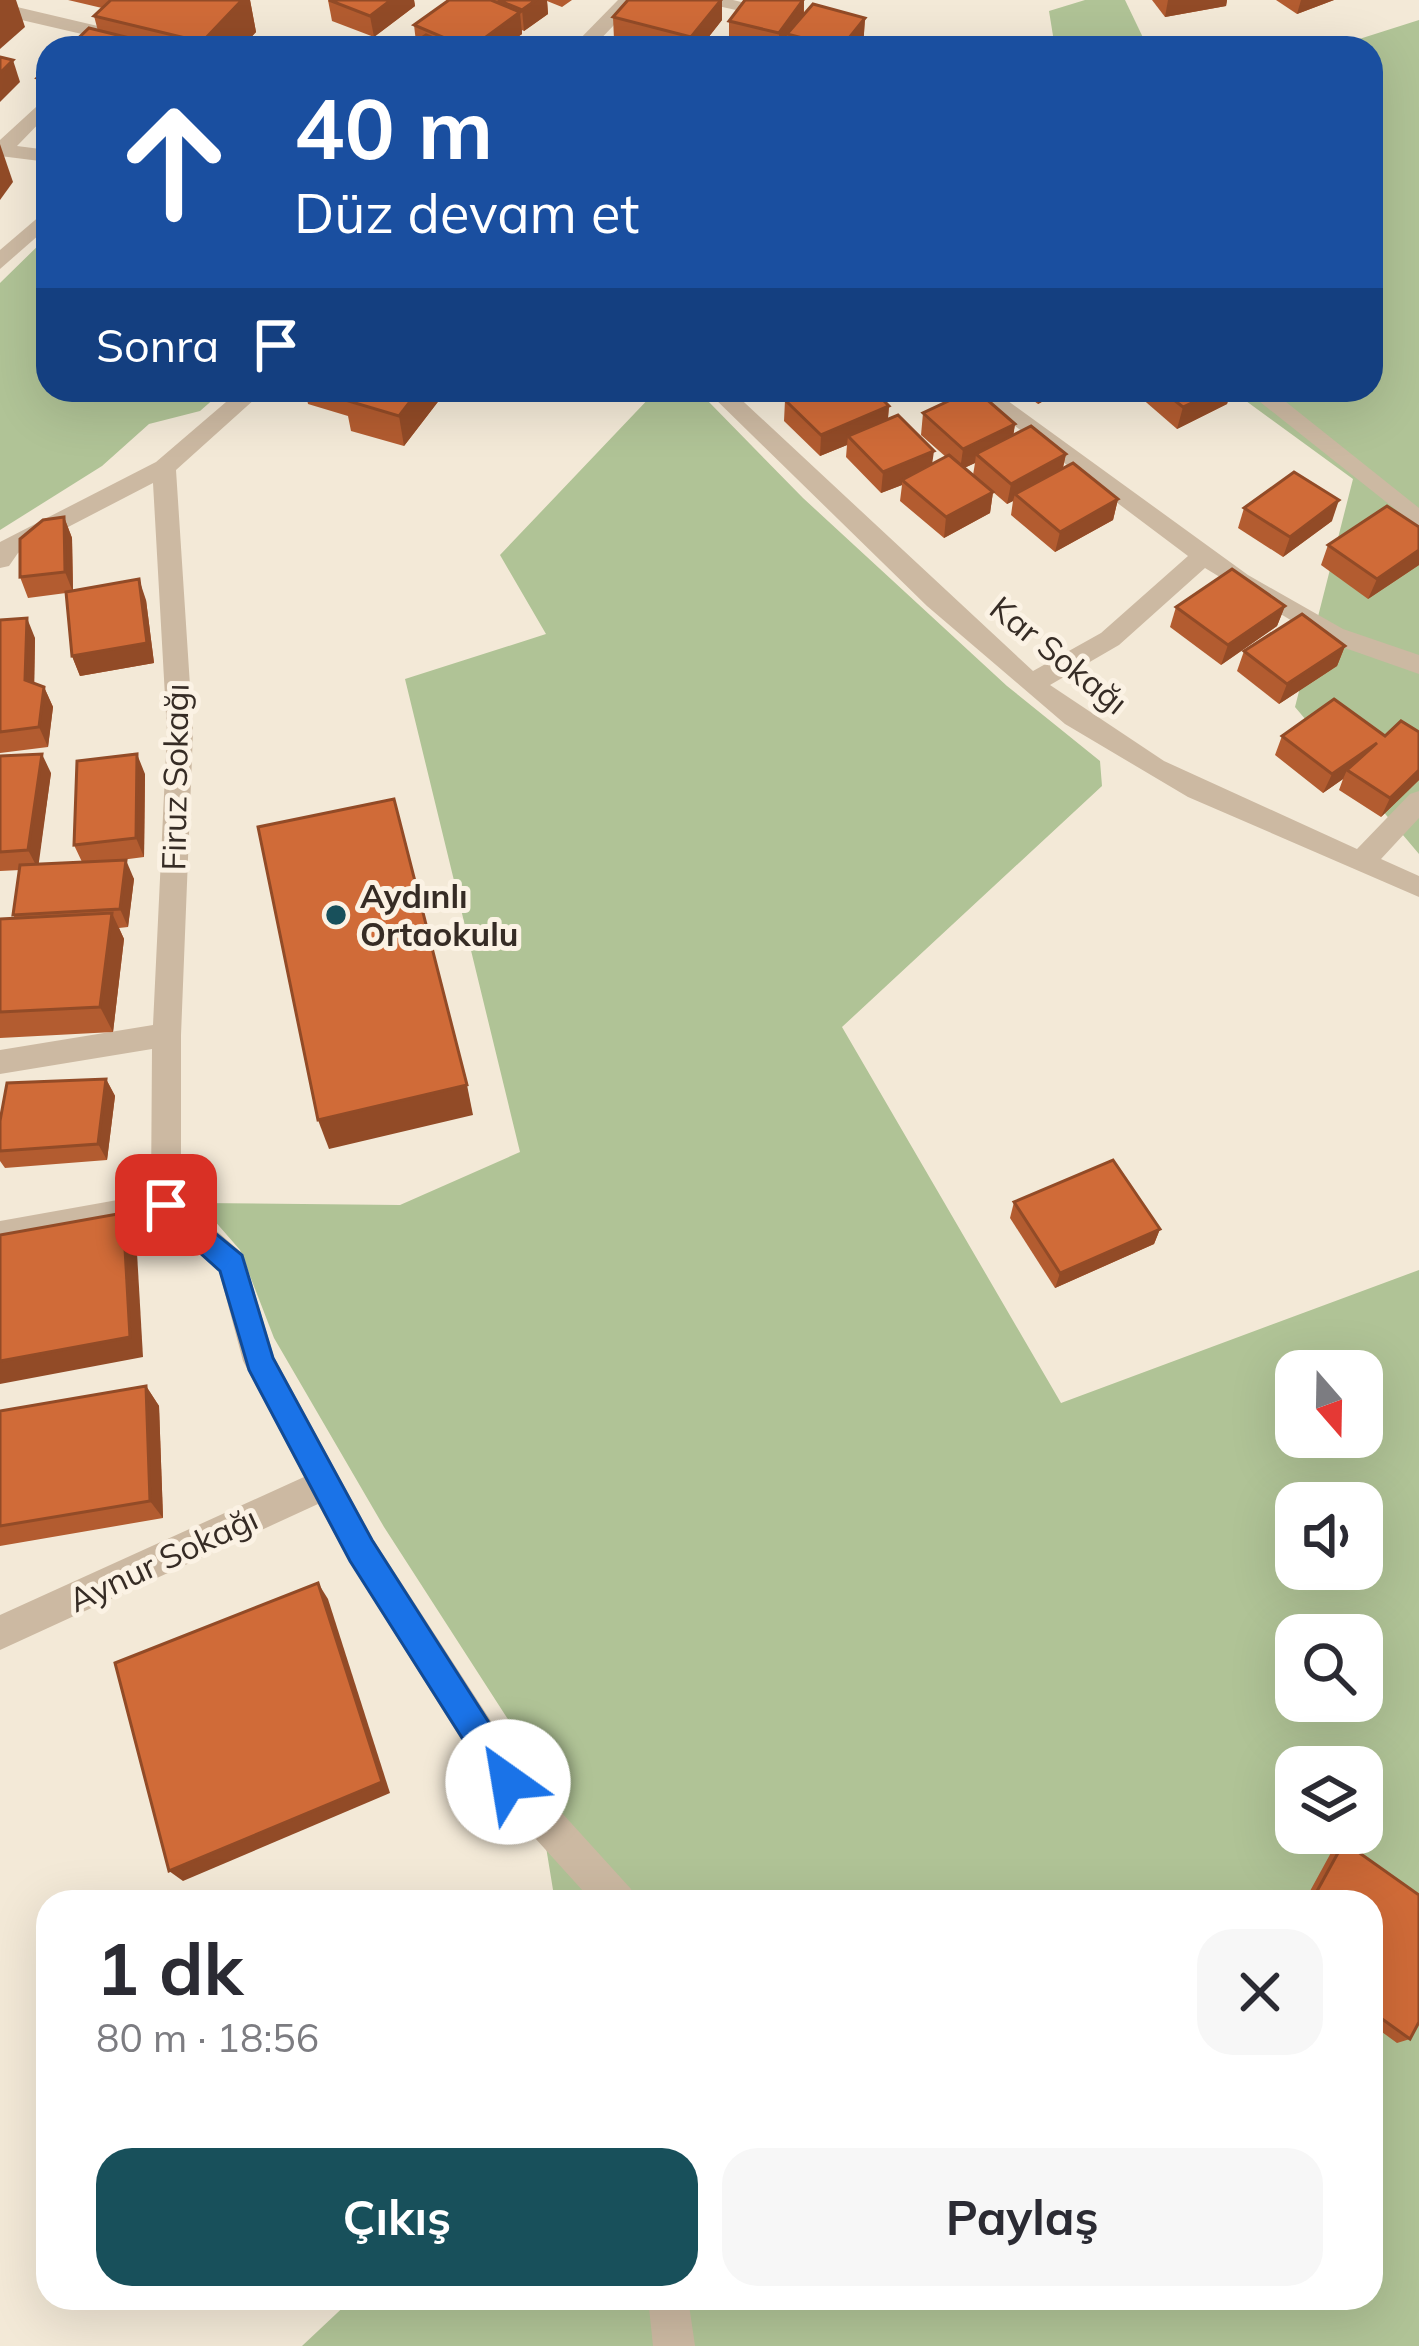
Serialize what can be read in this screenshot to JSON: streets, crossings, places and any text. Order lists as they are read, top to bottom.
{
  "streets": {
    "street": ["Kar Sokağı", "Firuz Sokağı", "Aynur Sokağı"]
  },
  "places": ["Aydınlı Ortaokulu"],
  "north": "bottom",
  "page": {
    "turn": ["40 m", "Düz devam et"],
    "then": "Sonra",
    "heading": ["1 dk", "80 m · 18:56"],
    "buttons": ["Çıkış", "Paylaş"]
  }
}
